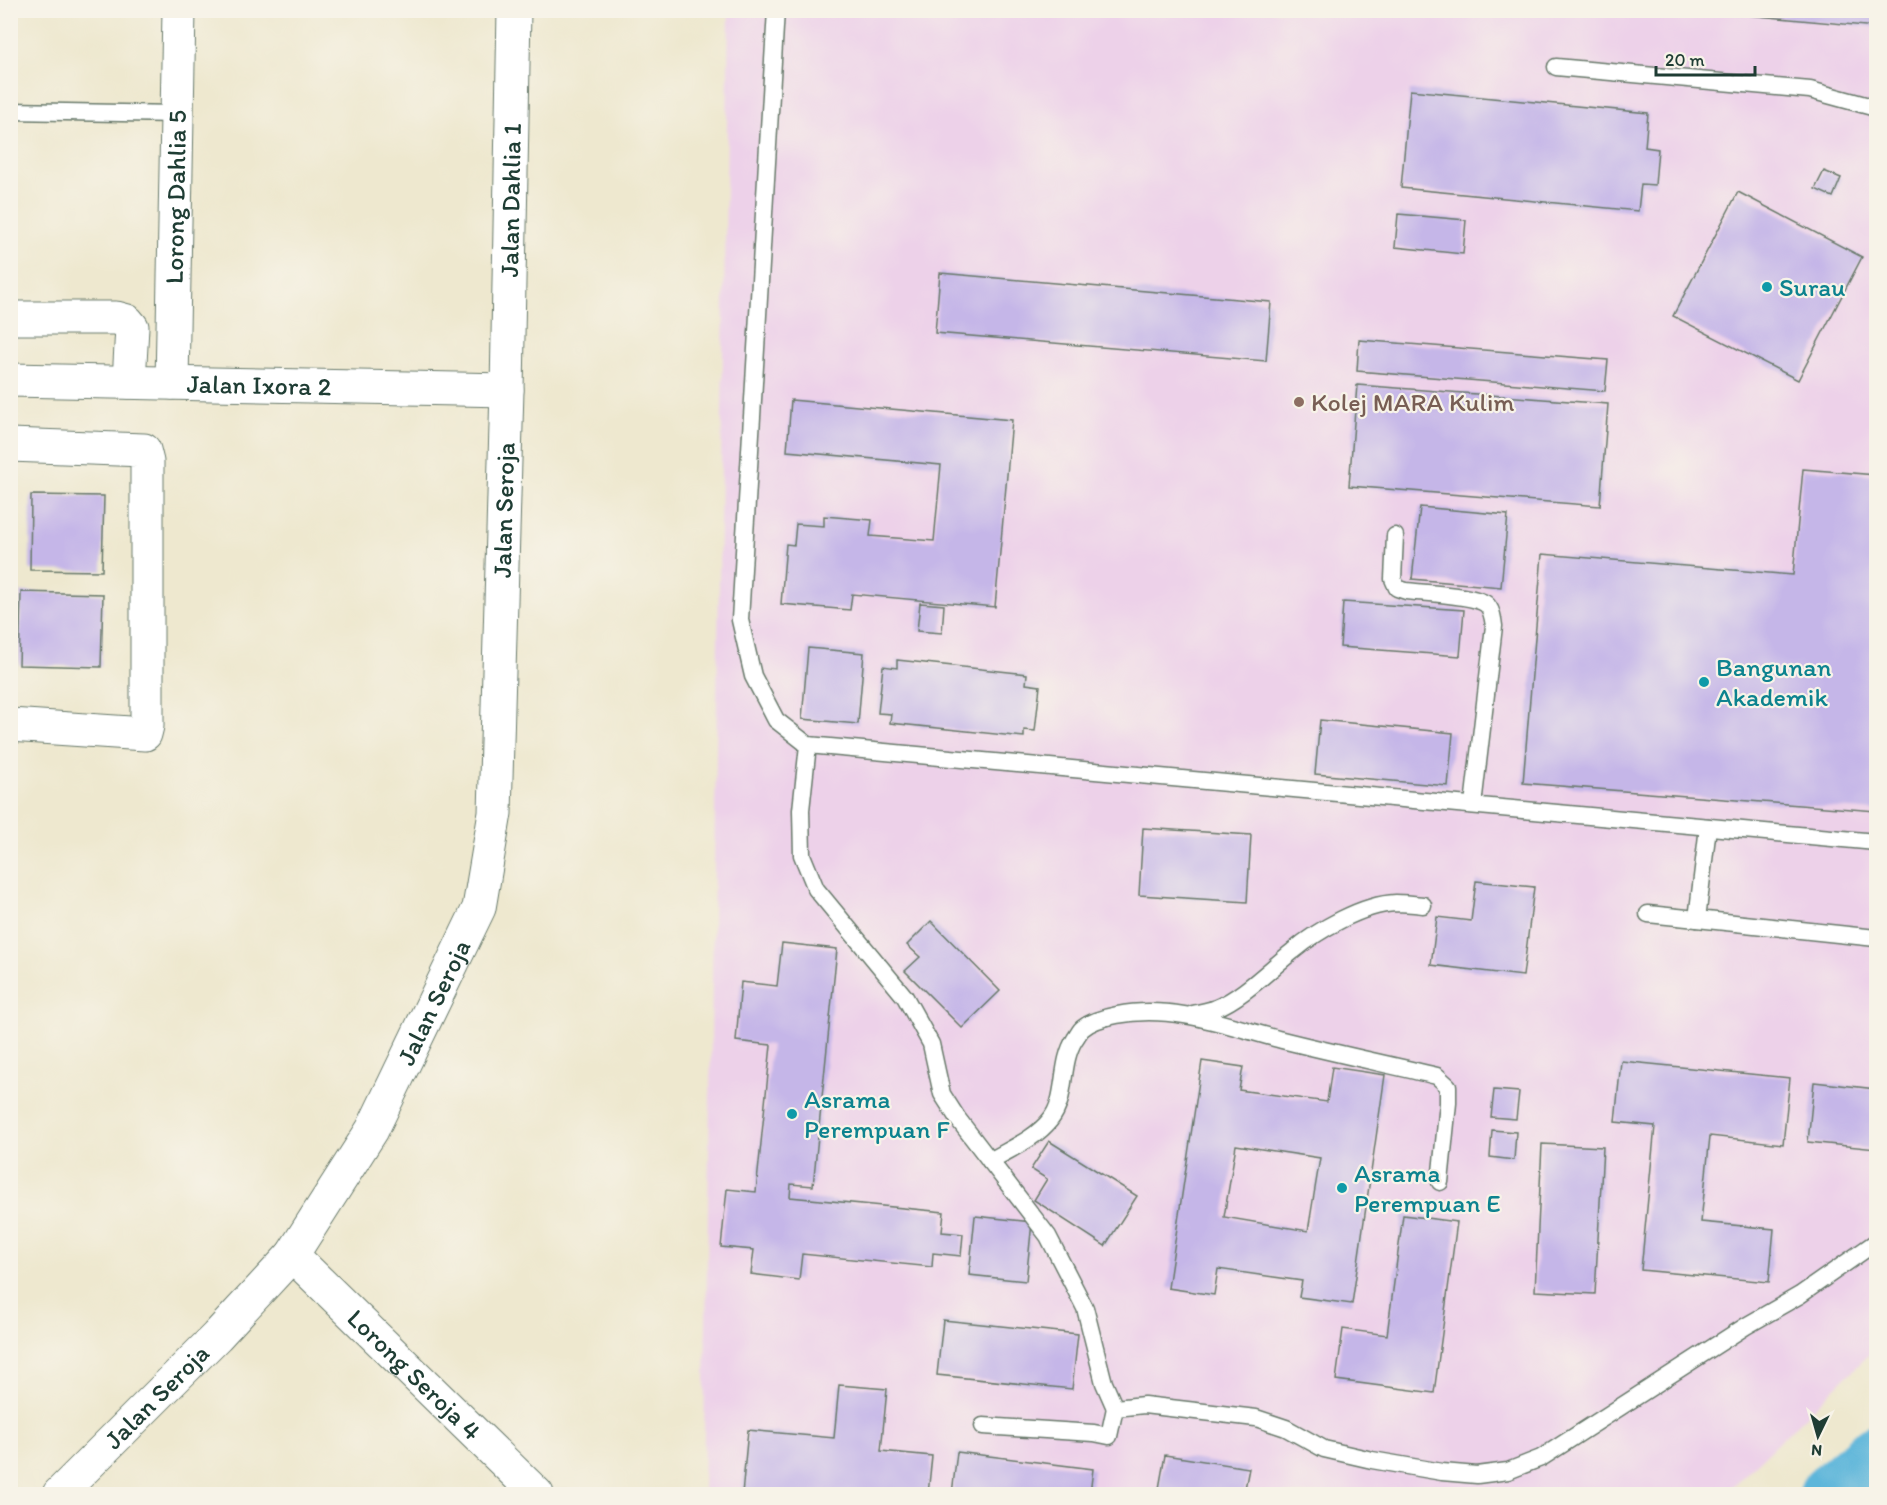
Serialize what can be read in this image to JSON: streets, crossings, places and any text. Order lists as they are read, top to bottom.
{
  "streets": {
    "street": [
      "Lorong Dahlia 5",
      "Jalan Dahlia 1",
      "Jalan Ixora 2",
      "Jalan Seroja",
      "Lorong Seroja 4"
    ]
  },
  "crossings": [
    ["Lorong Dahlia 5", "Jalan Ixora 2"],
    ["Jalan Dahlia 1", "Jalan Ixora 2"],
    ["Jalan Dahlia 1", "Jalan Seroja"],
    ["Jalan Ixora 2", "Jalan Seroja"],
    ["Jalan Seroja", "Lorong Seroja 4"]
  ],
  "places": [
    "Surau",
    "Kolej MARA Kulim",
    "Bangunan Akademik",
    "Asrama Perempuan F",
    "Asrama Perempuan E"
  ],
  "scale_bar": "20 m",
  "north": "bottom"
}
